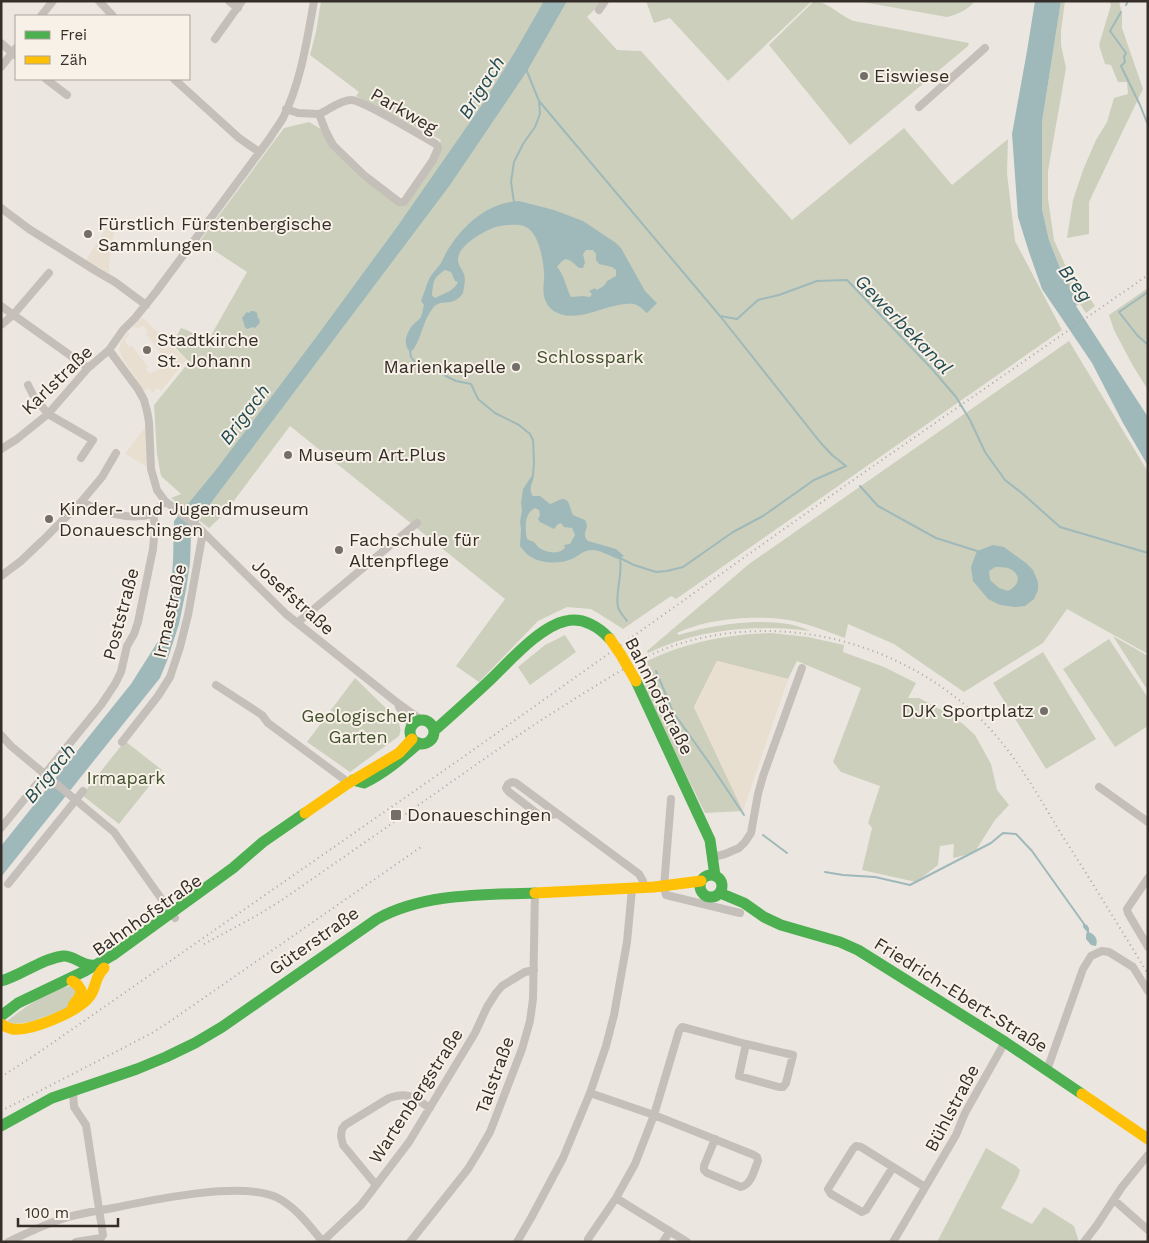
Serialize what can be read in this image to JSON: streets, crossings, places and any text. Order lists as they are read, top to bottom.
{
  "streets": {
    "main road": ["Bahnhofstraße", "Güterstraße", "Friedrich-Ebert-Straße"],
    "street": [
      "Parkweg",
      "Karlstraße",
      "Josefstraße",
      "Irmastraße",
      "Poststraße",
      "Talstraße",
      "Wartenbergstraße",
      "Bühlstraße"
    ]
  },
  "crossings": [
    ["Josefstraße", "Irmastraße"],
    ["Josefstraße", "Bahnhofstraße"],
    ["Bahnhofstraße", "Güterstraße"],
    ["Bahnhofstraße", "Friedrich-Ebert-Straße"],
    ["Güterstraße", "Friedrich-Ebert-Straße"],
    ["Güterstraße", "Talstraße"],
    ["Friedrich-Ebert-Straße", "Bühlstraße"],
    ["Talstraße", "Wartenbergstraße"]
  ],
  "water": ["Brigach", "Breg", "Gewerbekanal"],
  "parks": ["Schlosspark", "Geologischer Garten", "Irmapark"],
  "places": {
    "other": [
      "Eiswiese",
      "Fürstlich Fürstenbergische Sammlungen",
      "Stadtkirche St. Johann",
      "Marienkapelle",
      "Museum Art.Plus",
      "Kinder- und Jugendmuseum Donaueschingen",
      "Fachschule für Altenpflege",
      "DJK Sportplatz"
    ],
    "transit": ["Donaueschingen"]
  },
  "legend": ["Frei", "Zäh"],
  "scale_bar": "100 m"
}
